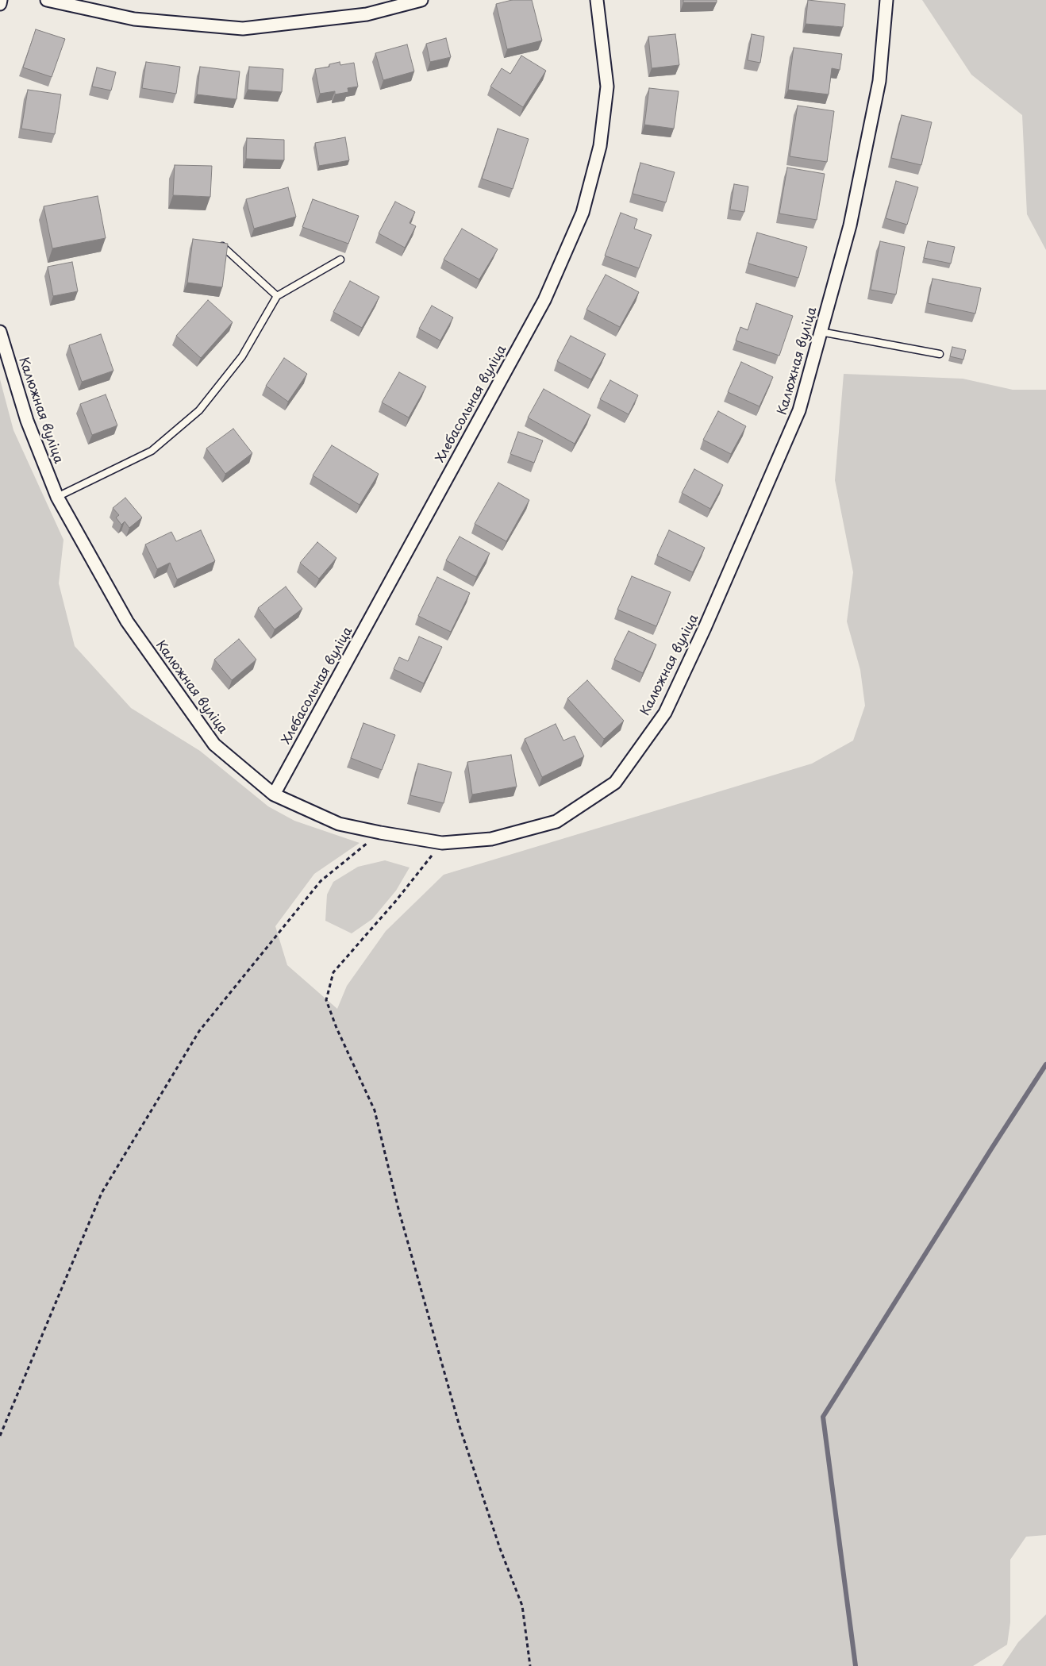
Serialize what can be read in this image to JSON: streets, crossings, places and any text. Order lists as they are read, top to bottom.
{
  "streets": {
    "street": ["Калюжная вуліца", "Хлебасольная вуліца"]
  },
  "crossings": [
    ["Калюжная вуліца", "Хлебасольная вуліца"]
  ]
}
